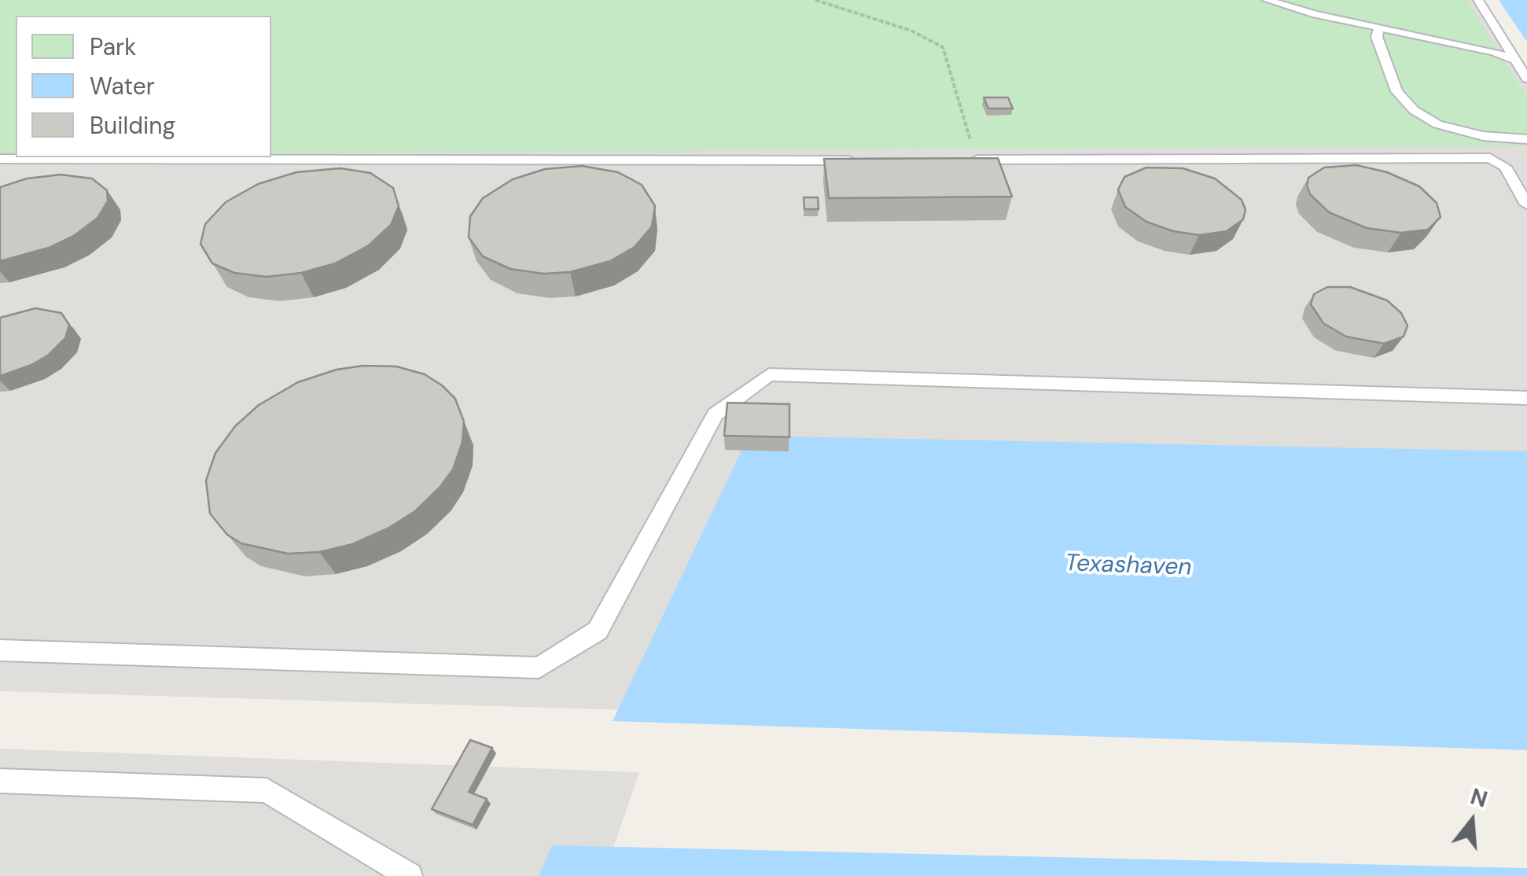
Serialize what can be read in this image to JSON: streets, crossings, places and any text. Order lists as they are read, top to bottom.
{
  "water": ["Texashaven"],
  "legend": ["Park", "Water", "Building"],
  "north": "top"
}
